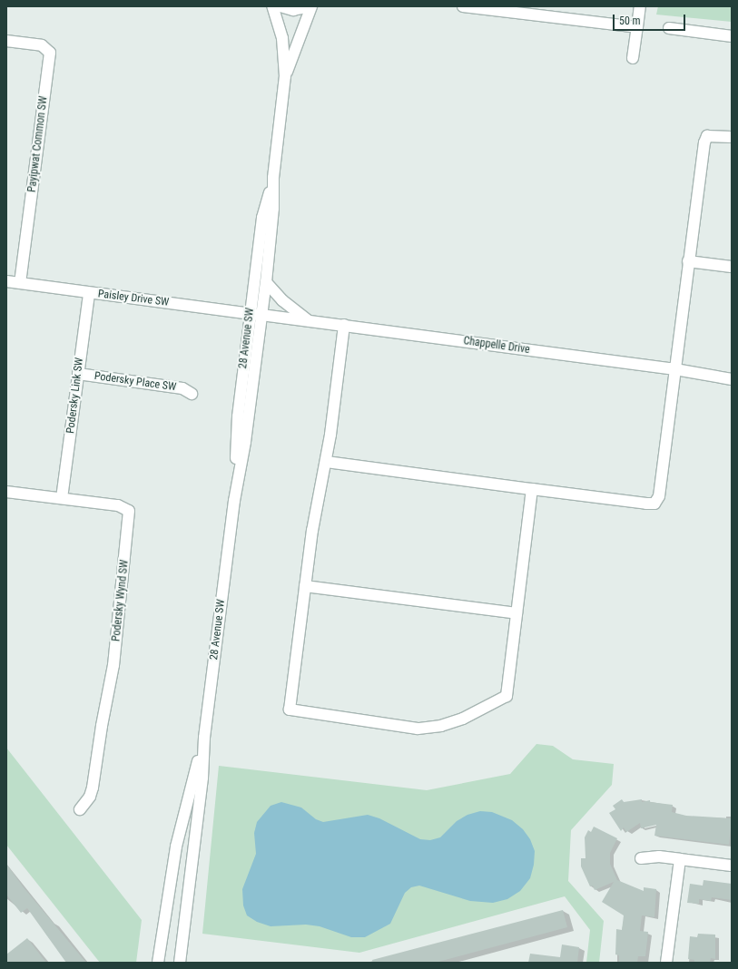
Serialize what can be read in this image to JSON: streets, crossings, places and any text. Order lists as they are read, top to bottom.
{
  "streets": {
    "street": [
      "Payipwat Common SW",
      "Paisley Drive SW",
      "28 Avenue SW",
      "Chappelle Drive",
      "Podersky Place SW",
      "Podersky Link SW",
      "Podersky Wynd SW"
    ]
  },
  "crossings": [
    ["Payipwat Common SW", "Paisley Drive SW"],
    ["Paisley Drive SW", "28 Avenue SW"],
    ["Paisley Drive SW", "Chappelle Drive"],
    ["Paisley Drive SW", "Podersky Link SW"],
    ["28 Avenue SW", "Chappelle Drive"],
    ["Podersky Place SW", "Podersky Link SW"],
    ["Podersky Link SW", "Podersky Wynd SW"]
  ],
  "scale_bar": "50 m"
}
